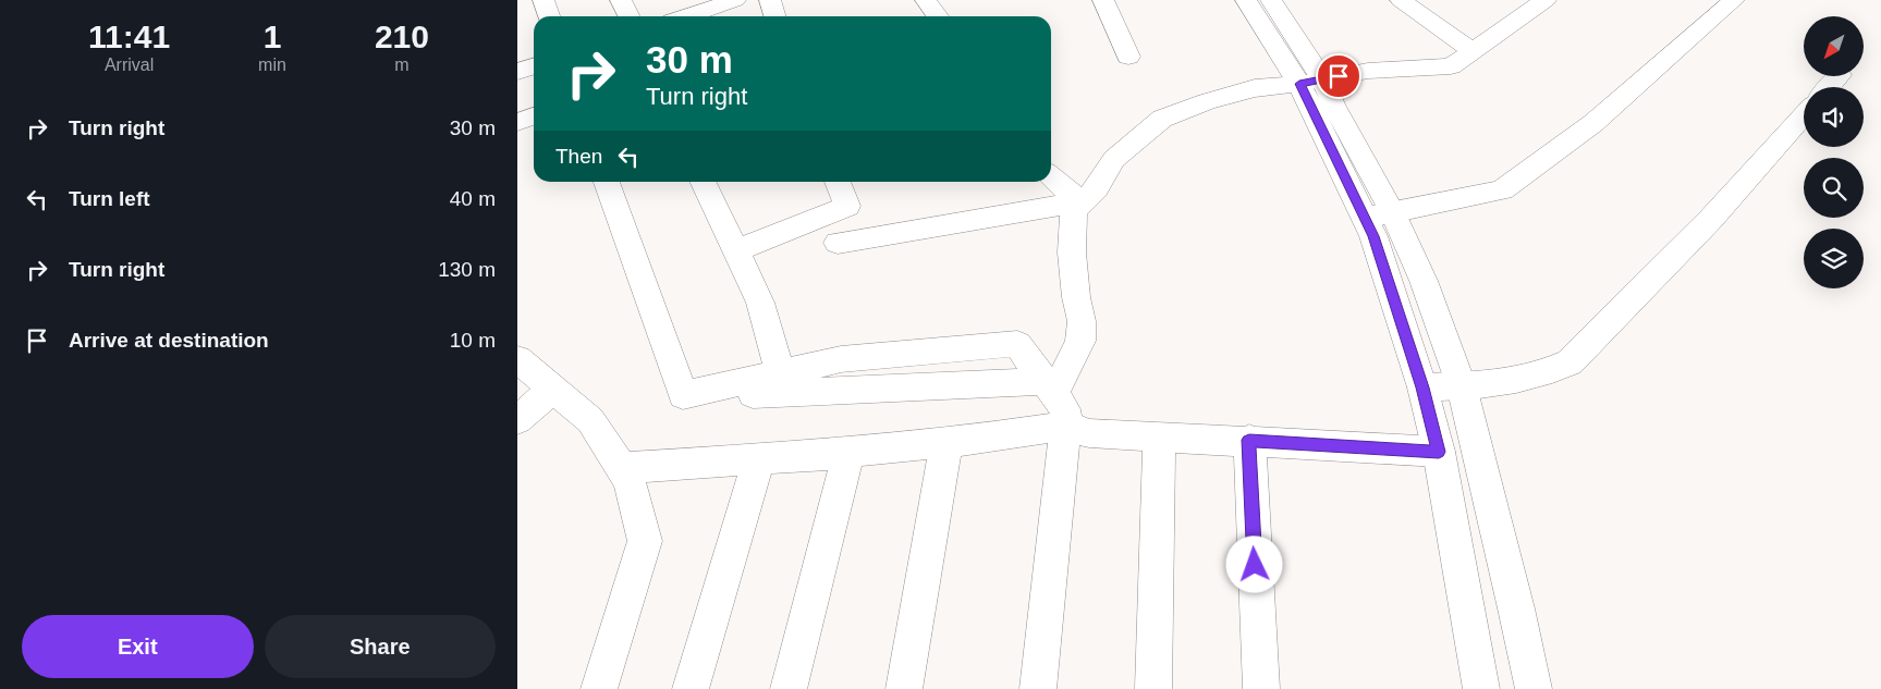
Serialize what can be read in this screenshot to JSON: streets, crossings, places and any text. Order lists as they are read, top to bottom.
{
  "north": "bottom left",
  "page": {
    "eta": [
      "11:41",
      "Arrival",
      "1",
      "min",
      "210",
      "m"
    ],
    "turn": ["30 m", "Turn right"],
    "list": [
      {
        "name": "Turn right",
        "value": "30 m"
      },
      {
        "name": "Turn left",
        "value": "40 m"
      },
      {
        "name": "Turn right",
        "value": "130 m"
      },
      {
        "name": "Arrive at destination",
        "value": "10 m"
      }
    ],
    "then": "Then",
    "buttons": ["Exit", "Share"]
  }
}
